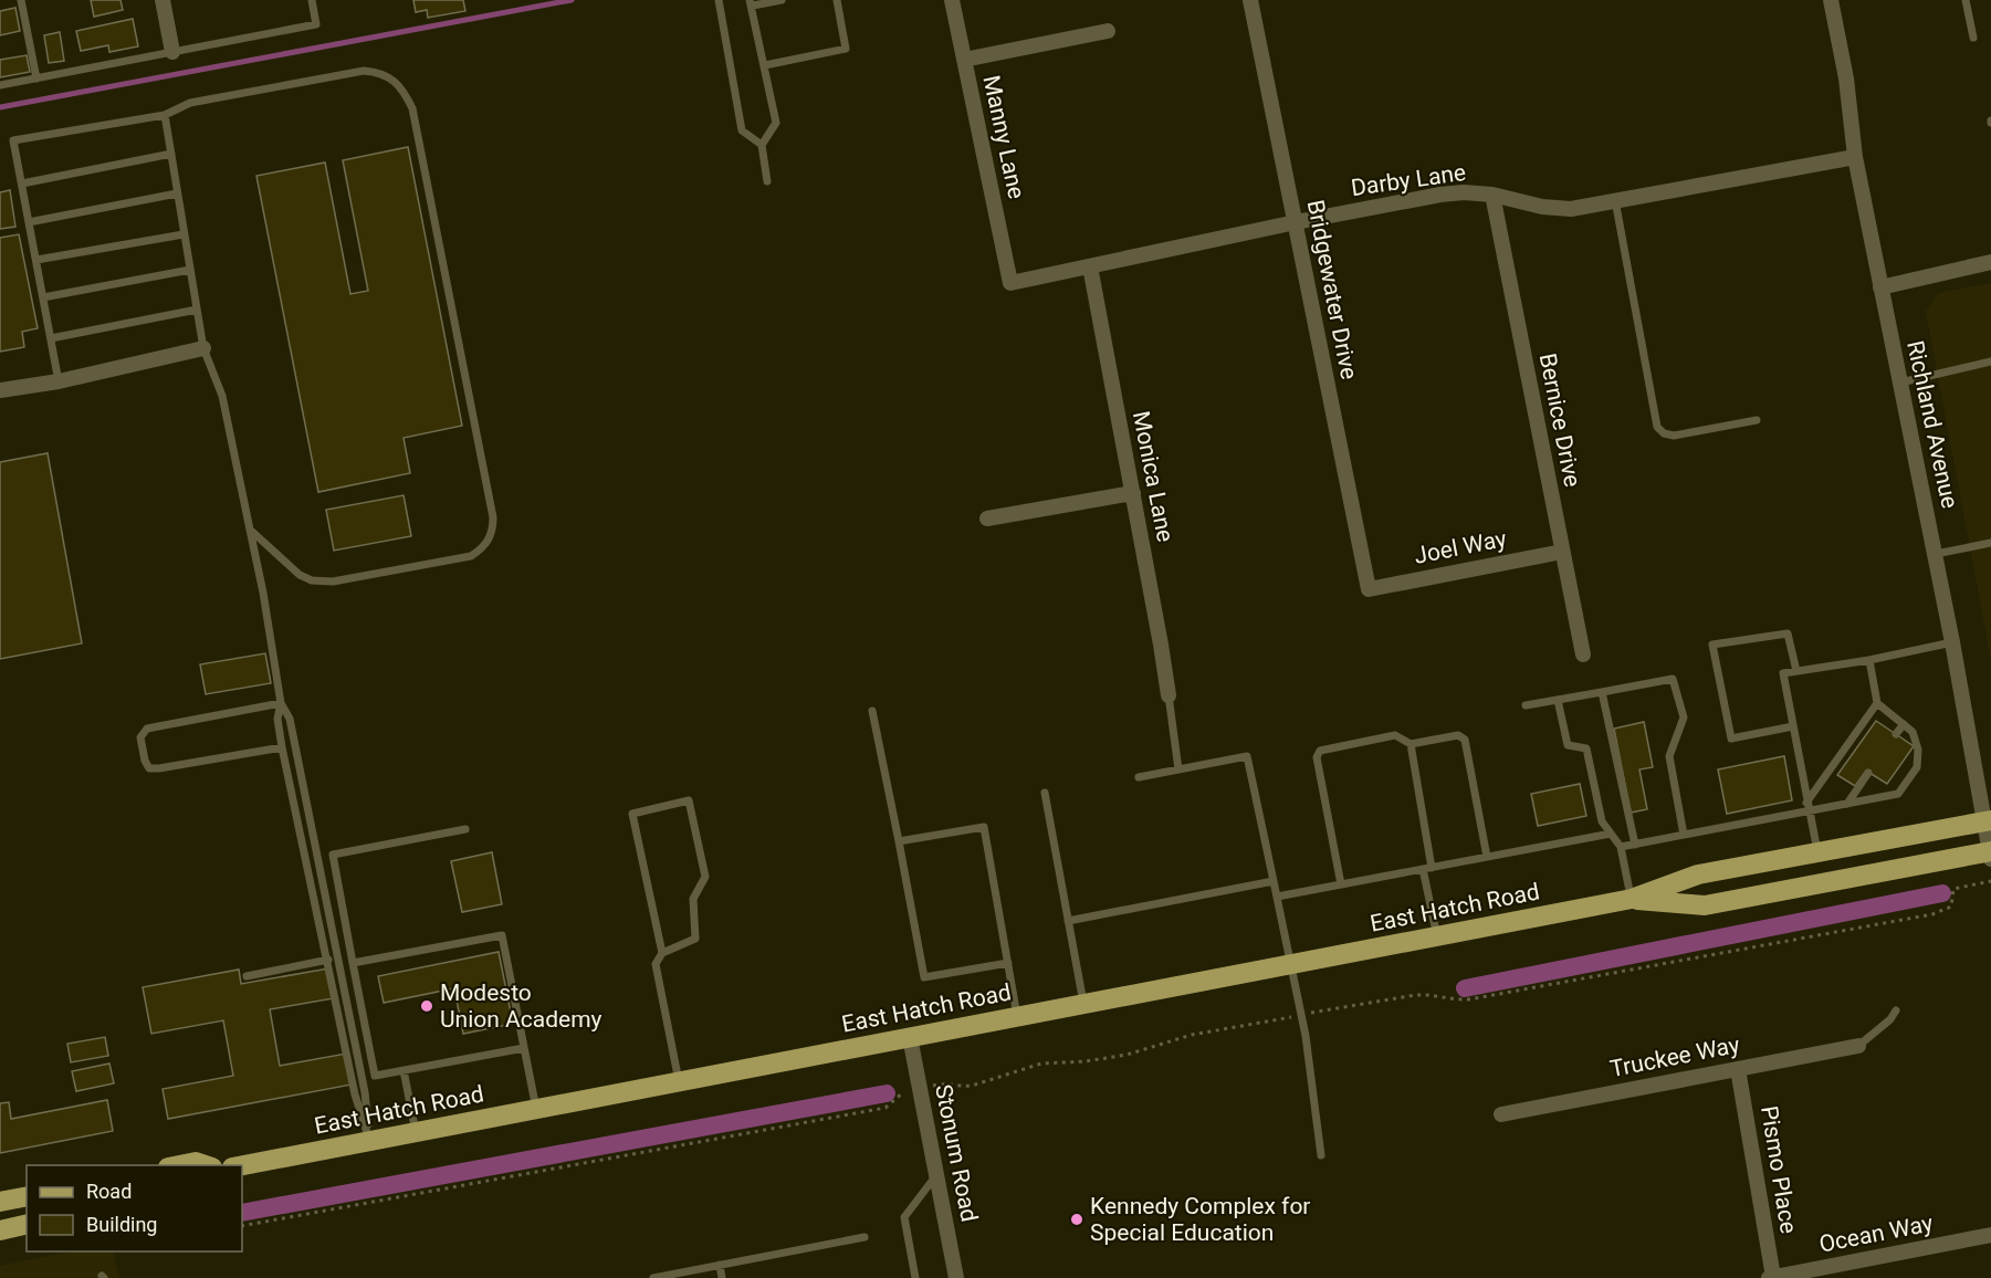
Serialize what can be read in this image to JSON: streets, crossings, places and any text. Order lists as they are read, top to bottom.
{
  "streets": {
    "main road": ["East Hatch Road"],
    "street": [
      "Manny Lane",
      "Darby Lane",
      "Bridgewater Drive",
      "Bernice Drive",
      "Richland Avenue",
      "Monica Lane",
      "Joel Way",
      "Truckee Way",
      "Stonum Road",
      "Pismo Place",
      "Ocean Way"
    ]
  },
  "crossings": [
    ["Manny Lane", "Darby Lane"],
    ["Darby Lane", "Bridgewater Drive"],
    ["Darby Lane", "Bernice Drive"],
    ["Darby Lane", "Richland Avenue"],
    ["Darby Lane", "Monica Lane"],
    ["Bridgewater Drive", "Joel Way"],
    ["Bernice Drive", "Joel Way"],
    ["Richland Avenue", "East Hatch Road"],
    ["East Hatch Road", "Stonum Road"],
    ["Truckee Way", "Pismo Place"],
    ["Pismo Place", "Ocean Way"]
  ],
  "places": ["Modesto Union Academy", "Kennedy Complex for Special Education"],
  "legend": ["Road", "Building"]
}
